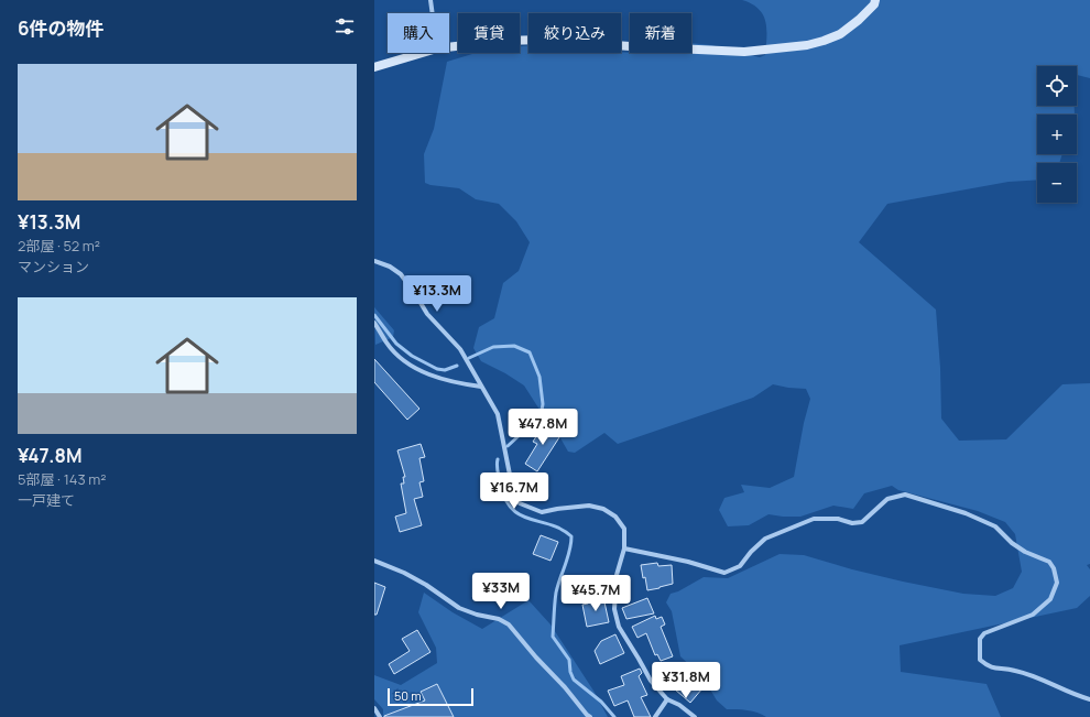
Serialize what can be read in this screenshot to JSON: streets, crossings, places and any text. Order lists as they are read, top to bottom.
{
  "scale_bar": "50 m",
  "page": {
    "heading": "6件の物件",
    "chip": [
      "購入",
      "賃貸",
      "絞り込み",
      "新着"
    ],
    "list": [
      {
        "name": "¥13.3M",
        "note": "2部屋 · 52 m² · マンション"
      },
      {
        "name": "¥47.8M",
        "note": "5部屋 · 143 m² · 一戸建て"
      }
    ],
    "map_buttons": ["+", "−"],
    "price": [
      "¥13.3M",
      "¥47.8M",
      "¥16.7M",
      "¥33M",
      "¥45.7M",
      "¥31.8M"
    ],
    "scale": "50 m"
  }
}
